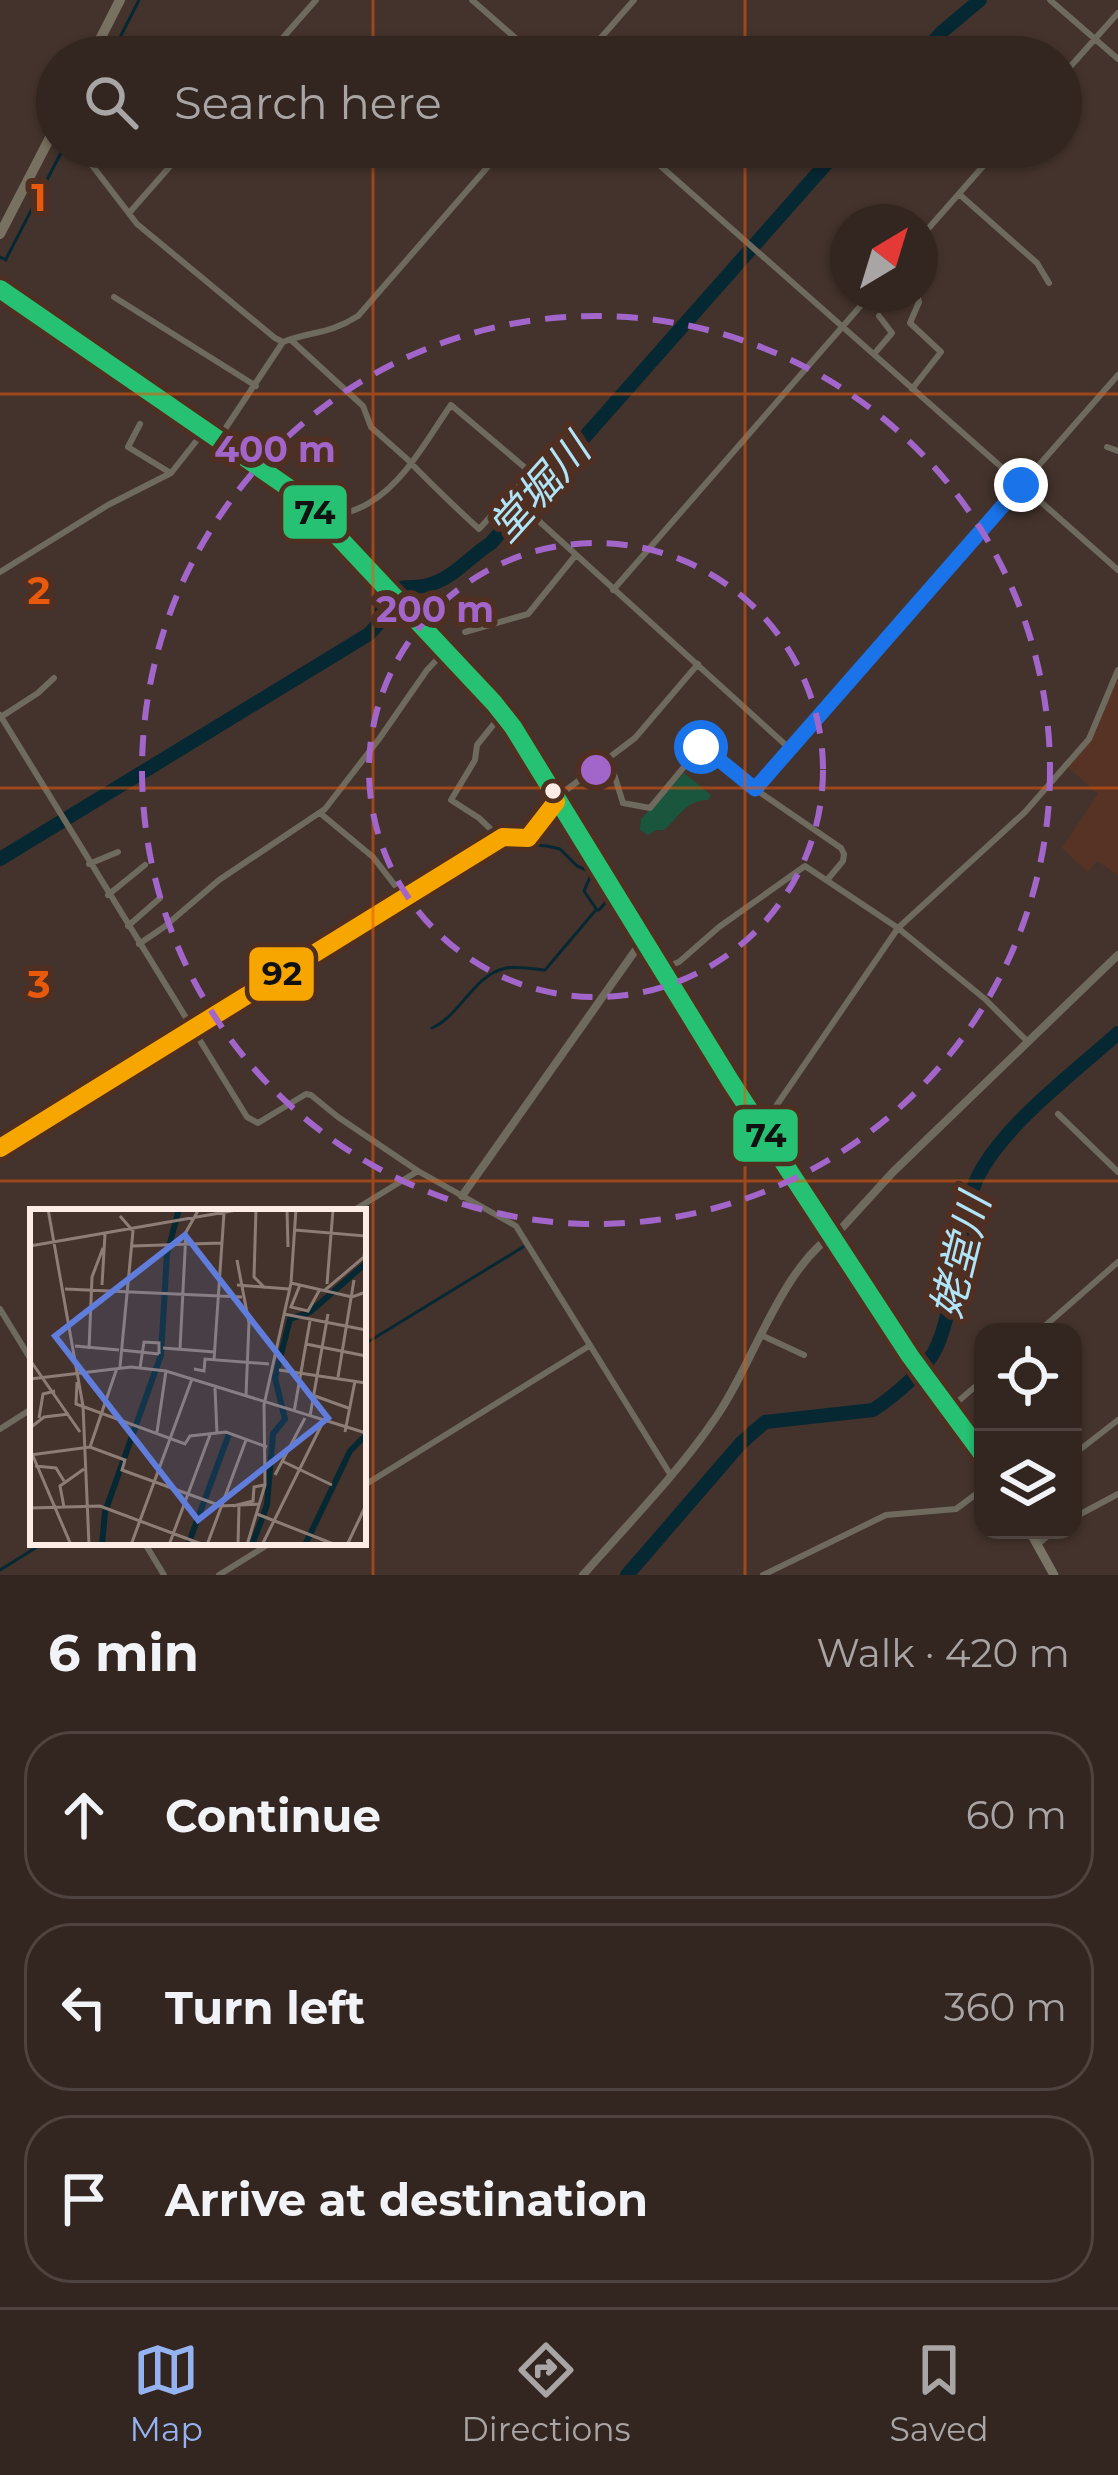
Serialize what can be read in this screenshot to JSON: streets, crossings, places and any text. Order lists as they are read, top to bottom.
{
  "water": ["堂堀川", "姥堂川"],
  "lines": ["transit line 74", "transit line 92"],
  "north": "top right",
  "page": {
    "search": "Search here",
    "heading": ["6 min", "Walk · 420 m"],
    "list": [
      ["Continue", "60 m"],
      ["Turn left", "360 m"],
      "Arrive at destination"
    ],
    "nav": ["Map", "Directions", "Saved"]
  },
  "grid": {
    "rows": ["1", "2", "3"]
  },
  "rings": ["400 m", "200 m"]
}
